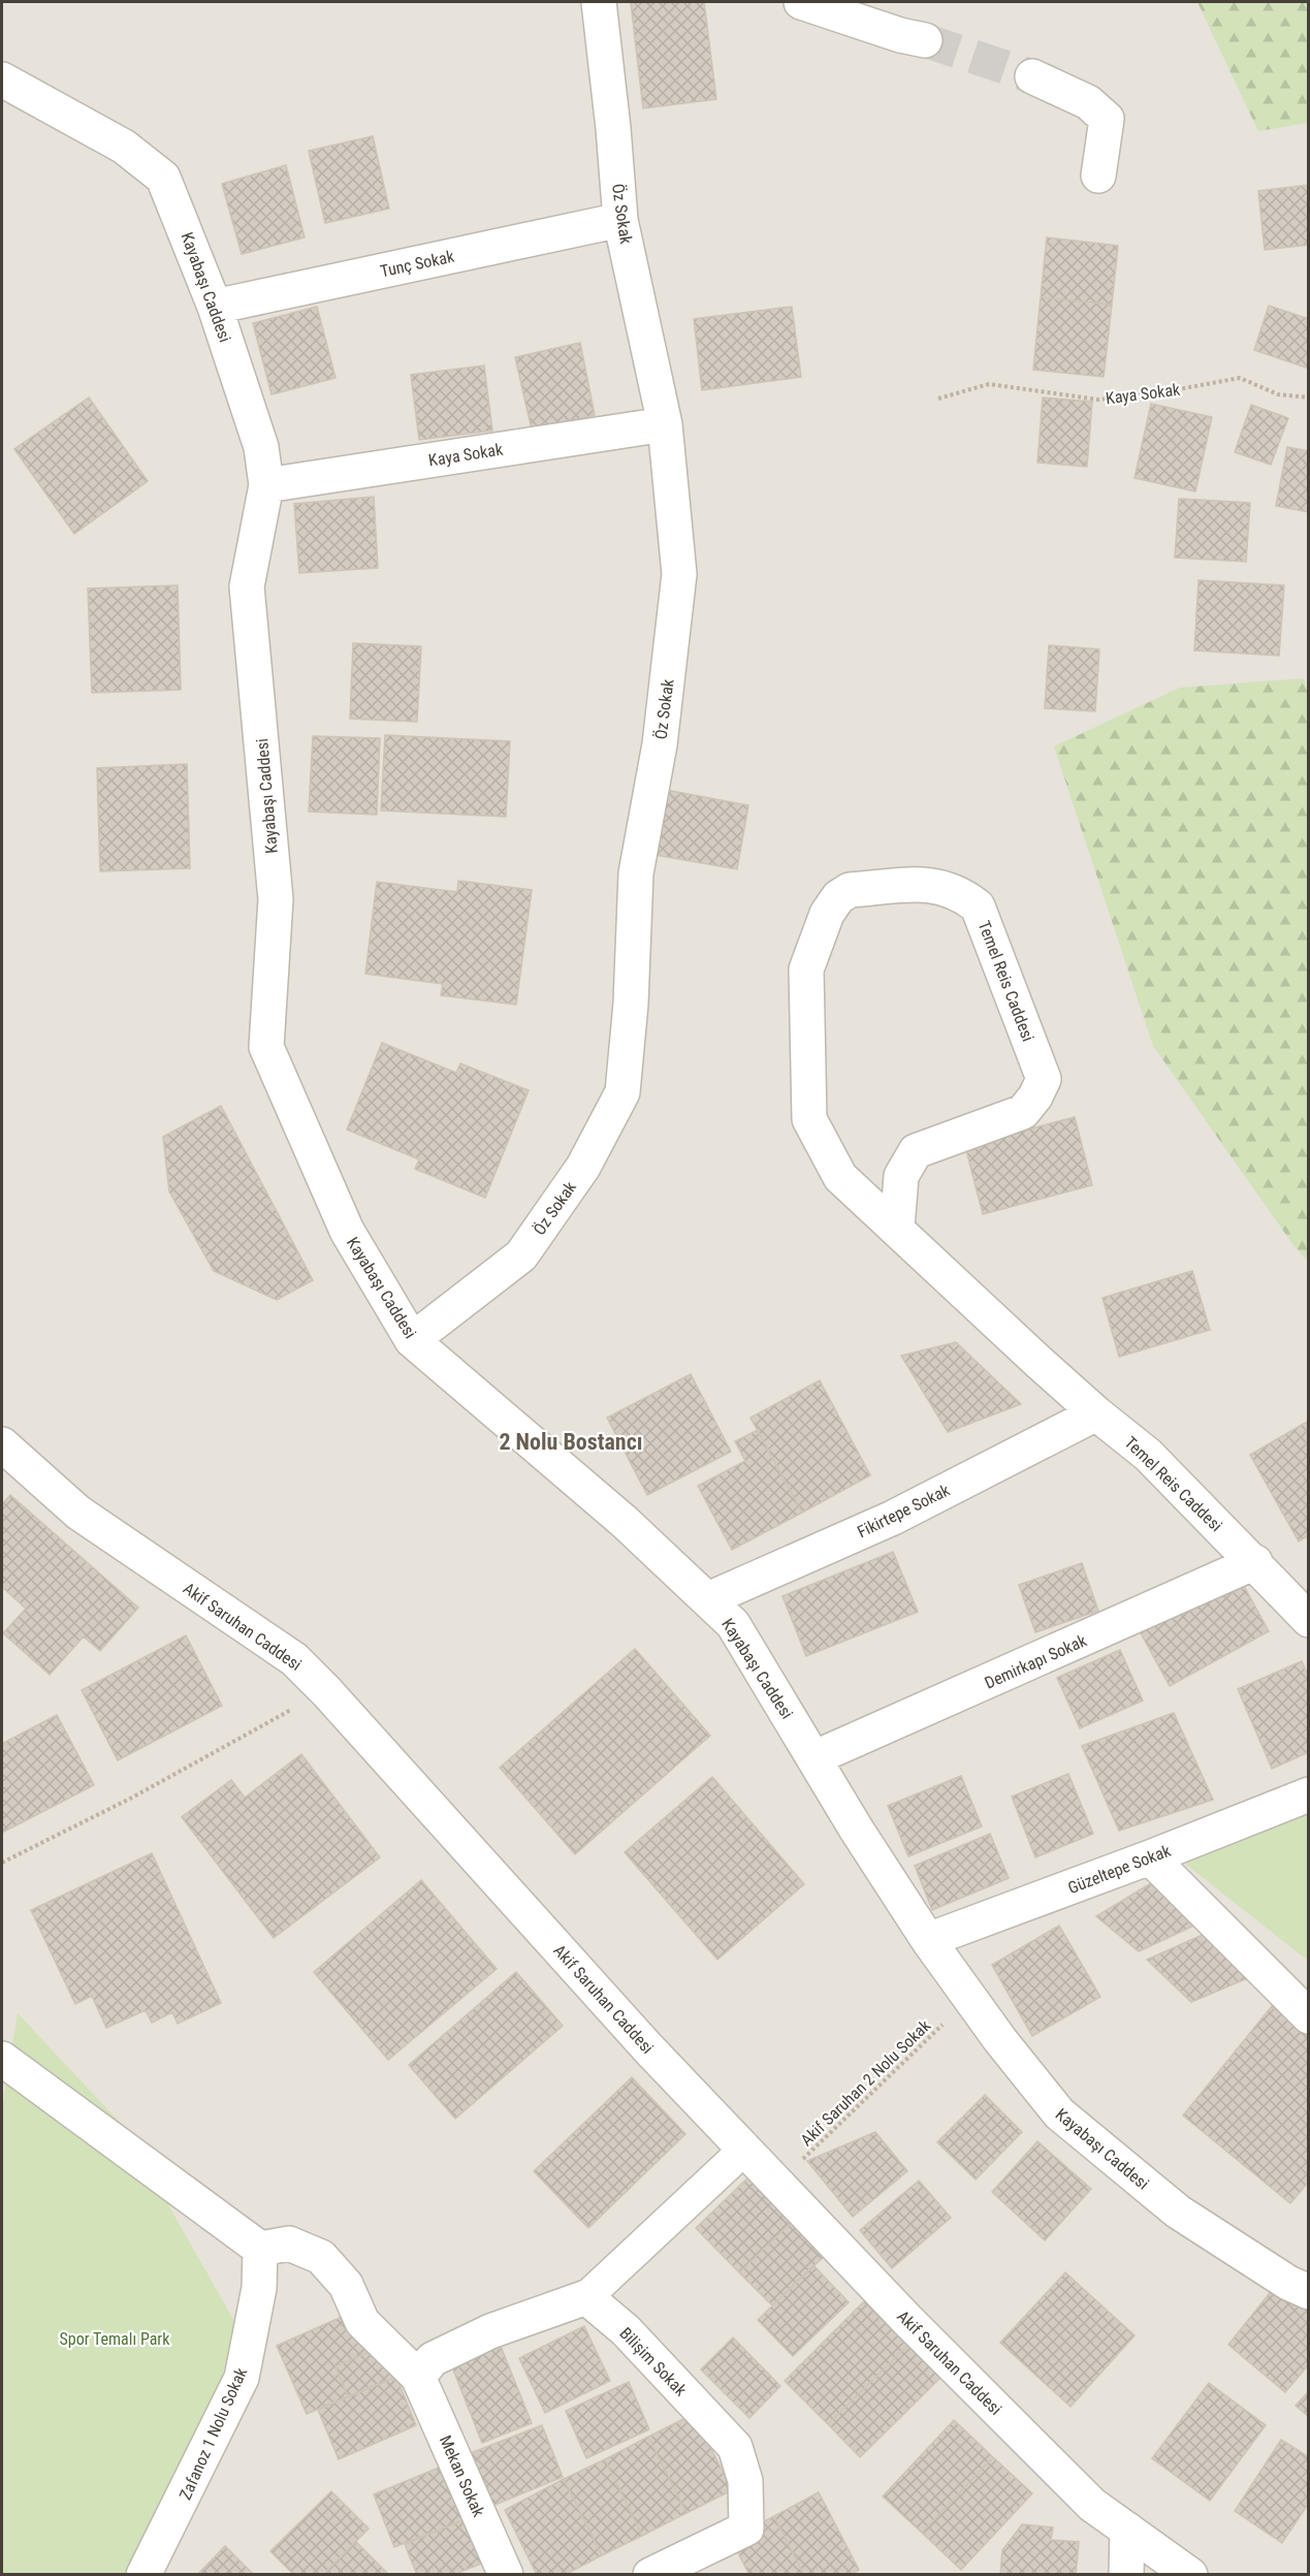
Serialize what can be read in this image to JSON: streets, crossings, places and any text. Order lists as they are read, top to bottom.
{
  "streets": {
    "street": [
      "Öz Sokak",
      "Tunç Sokak",
      "Kayabaşı Caddesi",
      "Kaya Sokak",
      "Temel Reis Caddesi",
      "Fikirtepe Sokak",
      "Akif Saruhan Caddesi",
      "Demirkapı Sokak",
      "Güzeltepe Sokak",
      "Bilişim Sokak",
      "Zafanoz 1 Nolu Sokak",
      "Mekan Sokak"
    ],
    "path": ["Akif Saruhan 2 Nolu Sokak"]
  },
  "crossings": [
    ["Öz Sokak", "Tunç Sokak"],
    ["Öz Sokak", "Kayabaşı Caddesi"],
    ["Öz Sokak", "Kaya Sokak"],
    ["Tunç Sokak", "Kayabaşı Caddesi"],
    ["Kayabaşı Caddesi", "Kaya Sokak"],
    ["Kayabaşı Caddesi", "Fikirtepe Sokak"],
    ["Kayabaşı Caddesi", "Demirkapı Sokak"],
    ["Kayabaşı Caddesi", "Güzeltepe Sokak"],
    ["Kayabaşı Caddesi", "Akif Saruhan 2 Nolu Sokak"],
    ["Temel Reis Caddesi", "Fikirtepe Sokak"],
    ["Temel Reis Caddesi", "Demirkapı Sokak"],
    ["Akif Saruhan Caddesi", "Akif Saruhan 2 Nolu Sokak"]
  ],
  "districts": ["2 Nolu Bostancı"],
  "parks": ["Spor Temalı Park"]
}
